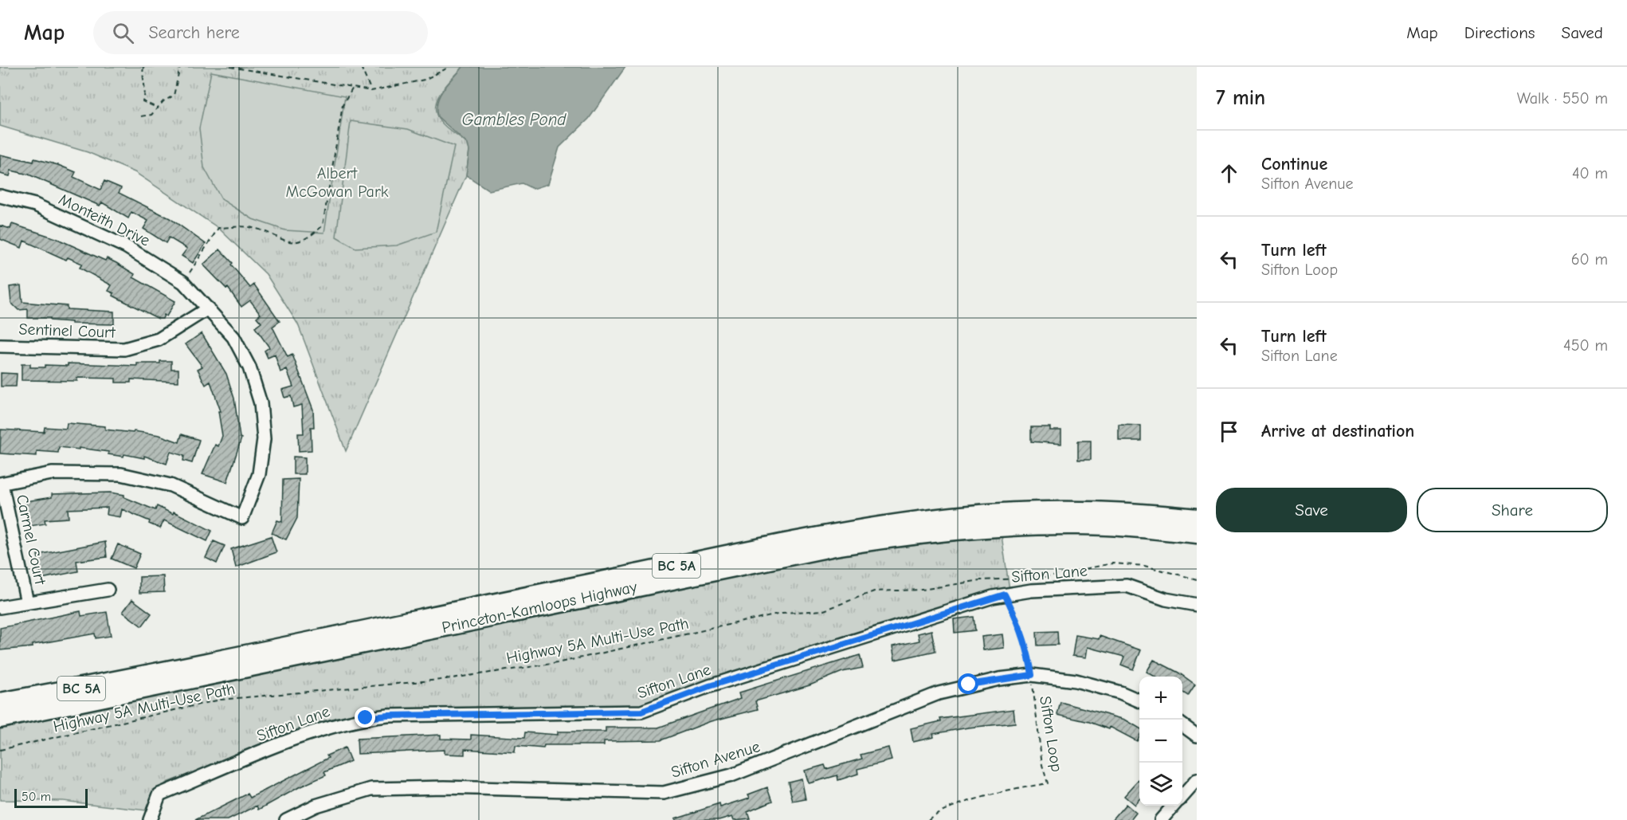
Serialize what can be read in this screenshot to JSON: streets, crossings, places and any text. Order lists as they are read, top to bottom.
{
  "streets": {
    "main road": ["BC 5A", "Princeton-Kamloops Highway"],
    "street": [
      "Monteith Drive",
      "Sentinel Court",
      "Carmel Court",
      "Sifton Lane",
      "Sifton Avenue"
    ],
    "path": ["Highway 5A Multi-Use Path", "Sifton Loop"]
  },
  "crossings": [
    ["Monteith Drive", "Sentinel Court"],
    ["Monteith Drive", "Carmel Court"],
    ["Sifton Lane", "Sifton Loop"],
    ["Sifton Loop", "Sifton Avenue"]
  ],
  "water": ["Gambles Pond"],
  "parks": ["Albert McGowan Park"],
  "scale_bar": "50 m",
  "page": {
    "header": "Map",
    "search": "Search here",
    "nav": ["Map", "Directions", "Saved"],
    "heading": ["7 min", "Walk · 550 m"],
    "list": [
      ["Continue", "Sifton Avenue", "40 m"],
      ["Turn left", "Sifton Loop", "60 m"],
      ["Turn left", "Sifton Lane", "450 m"],
      "Arrive at destination"
    ],
    "buttons": ["Save", "Share"],
    "map_buttons": ["+", "−"],
    "scale": "50 m"
  }
}
